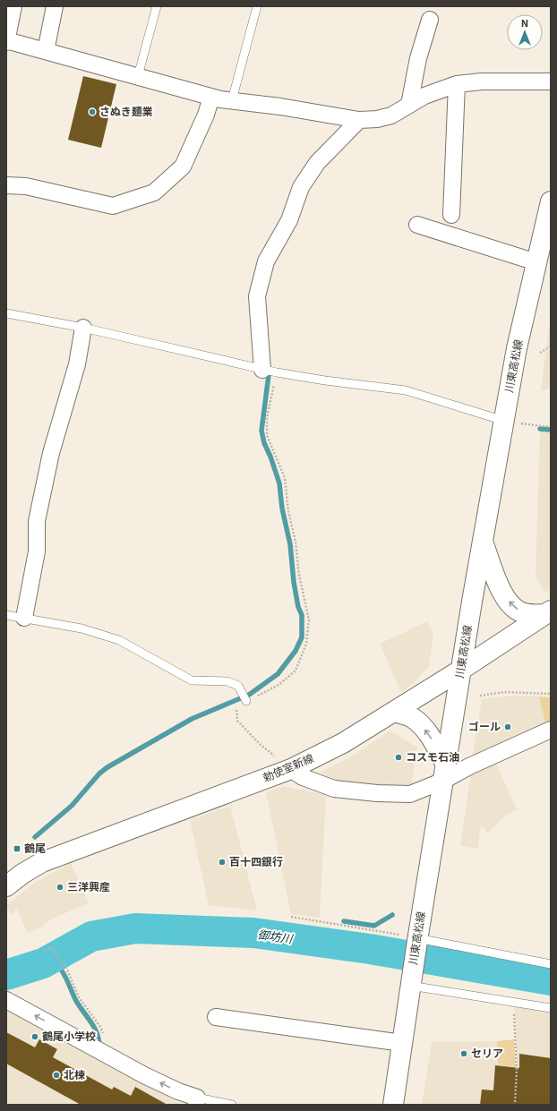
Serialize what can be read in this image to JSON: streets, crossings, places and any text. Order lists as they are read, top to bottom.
{
  "streets": {
    "main road": ["川東高松線", "勅使室新線"]
  },
  "crossings": [
    ["川東高松線", "勅使室新線"]
  ],
  "water": ["御坊川"],
  "places": {
    "other": [
      "さぬき麺業",
      "ゴール",
      "コスモ石油",
      "百十四銀行",
      "三洋興産",
      "鶴尾小学校",
      "セリア",
      "北棟"
    ],
    "transit": ["鶴尾"]
  },
  "north": "top"
}
